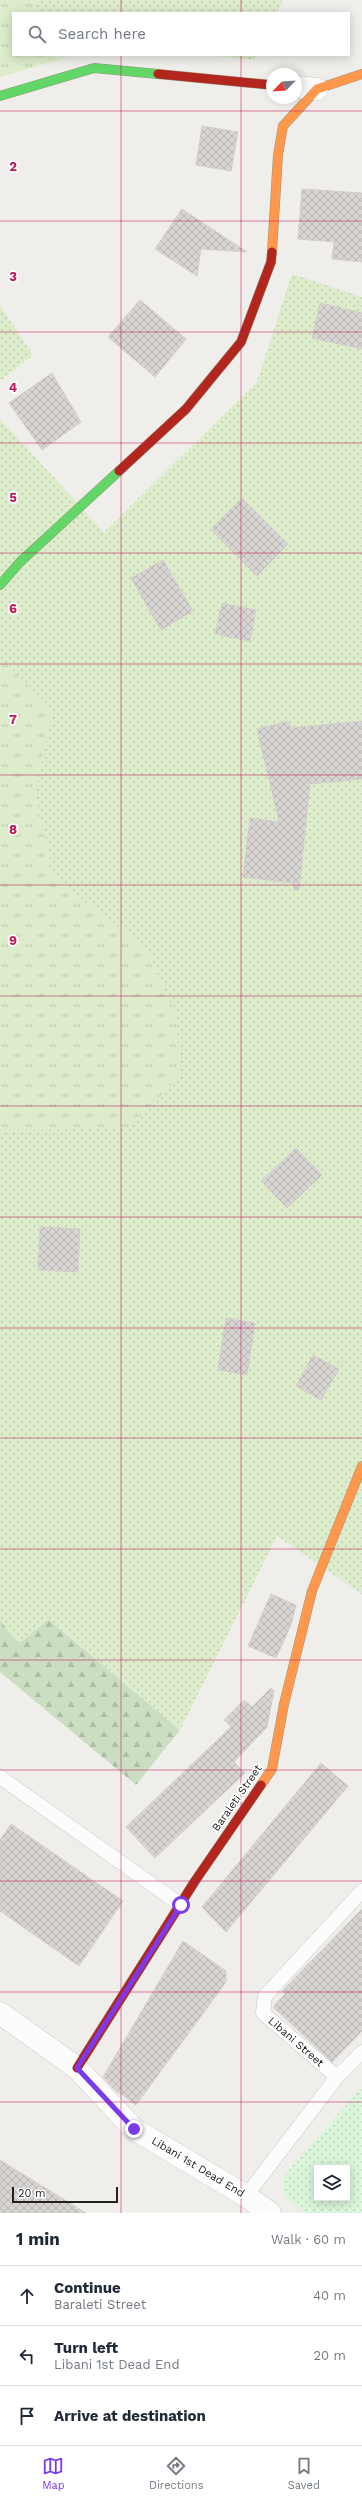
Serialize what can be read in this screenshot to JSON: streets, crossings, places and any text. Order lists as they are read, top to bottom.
{
  "streets": {
    "street": ["Baraleti Street", "Libani 1st Dead End"],
    "lane": ["Libani Street"]
  },
  "crossings": [
    ["Baraleti Street", "Libani 1st Dead End"]
  ],
  "scale_bar": "20 m",
  "north": "bottom left",
  "page": {
    "search": "Search here",
    "scale": "20 m",
    "heading": ["1 min", "Walk · 60 m"],
    "list": [
      ["Continue", "Baraleti Street", "40 m"],
      ["Turn left", "Libani 1st Dead End", "20 m"],
      "Arrive at destination"
    ],
    "nav": ["Map", "Directions", "Saved"]
  },
  "grid": {
    "rows": [
      "2",
      "3",
      "4",
      "5",
      "6",
      "7",
      "8",
      "9"
    ]
  }
}
